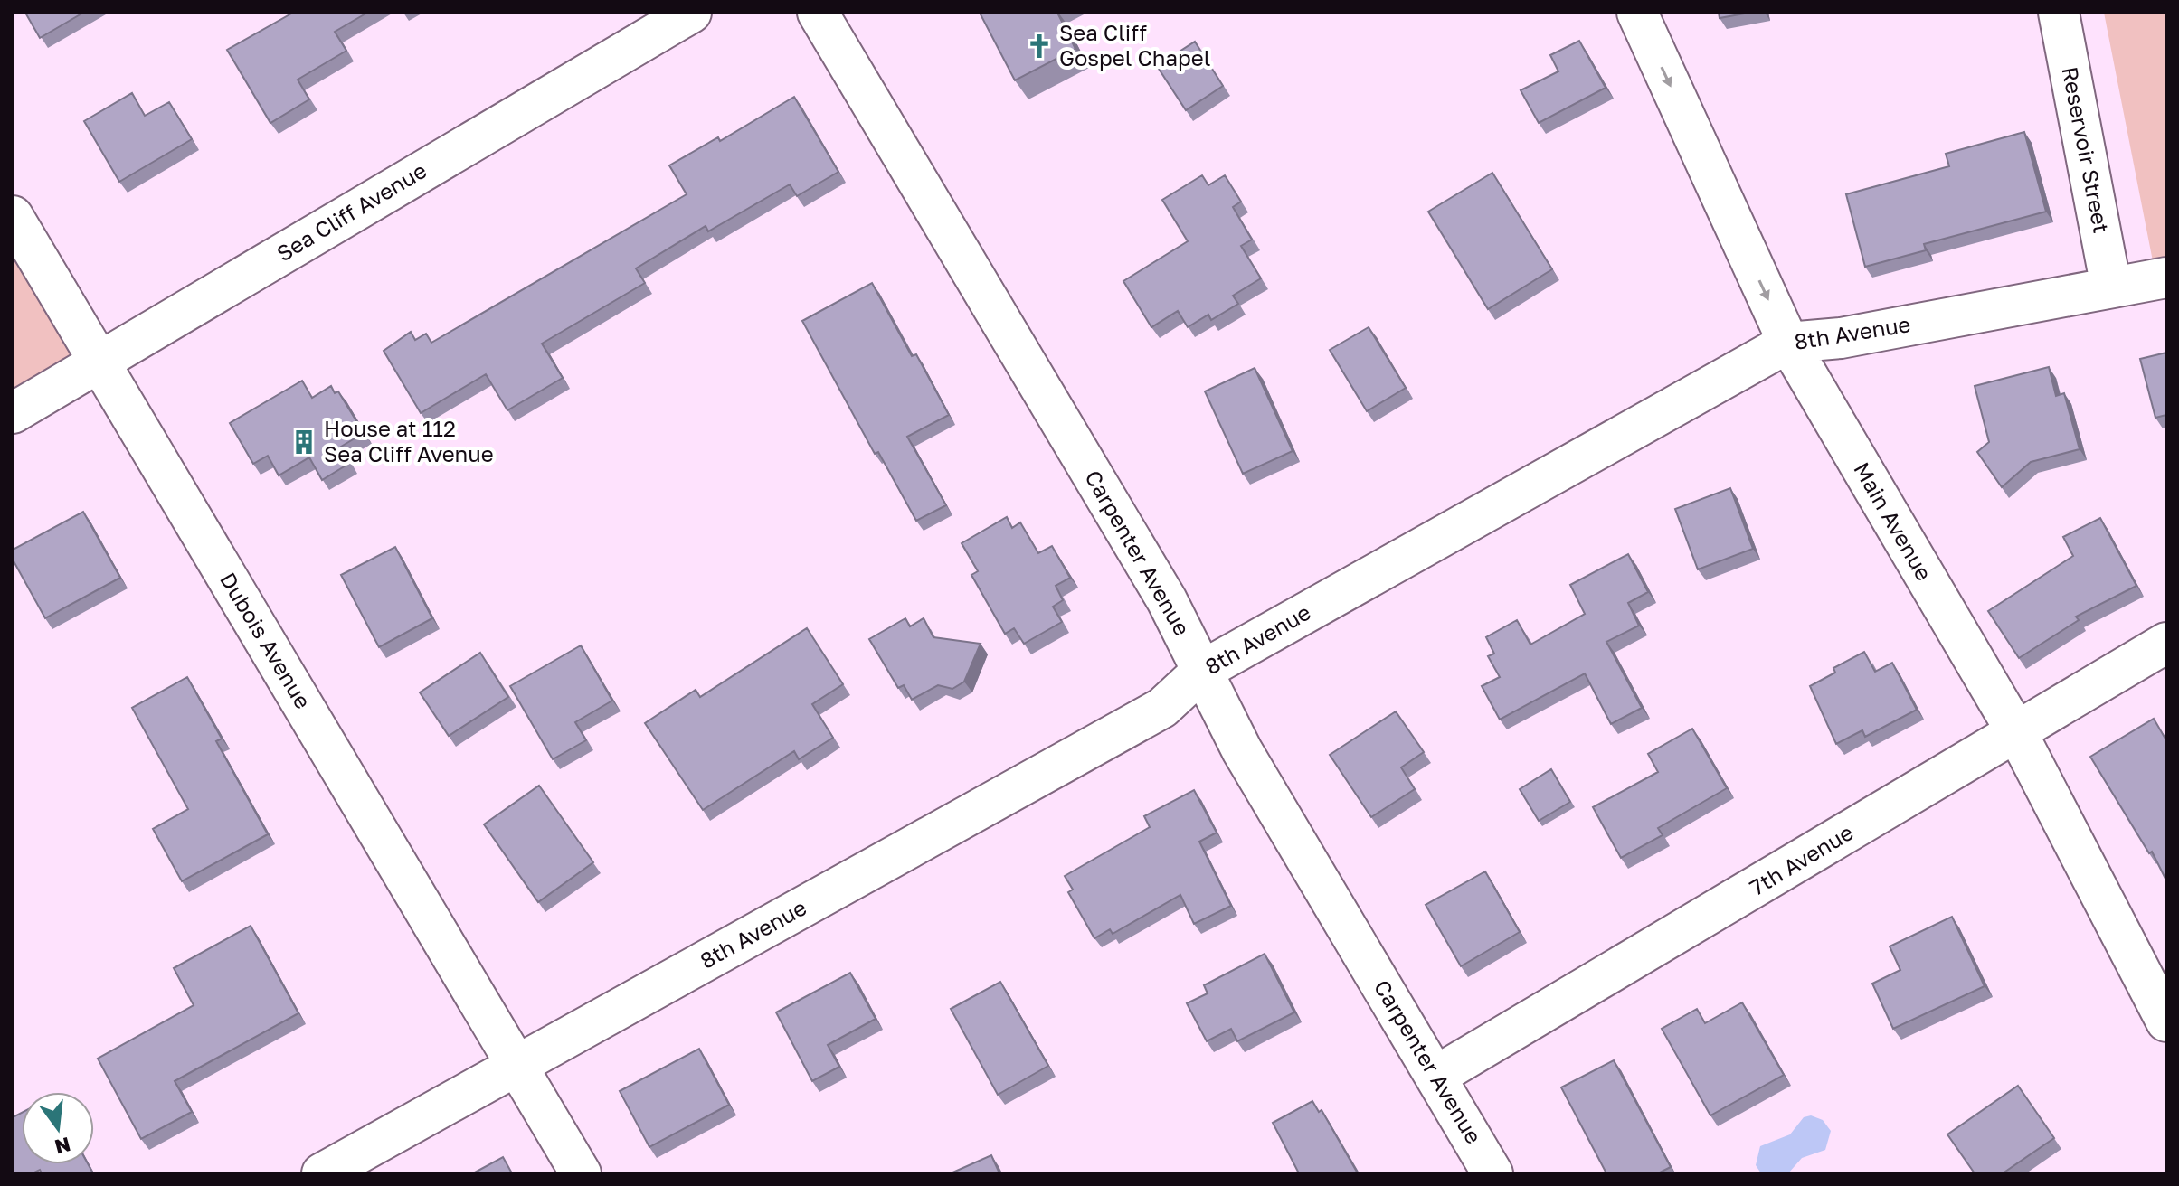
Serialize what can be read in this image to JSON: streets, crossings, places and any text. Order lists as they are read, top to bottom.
{
  "streets": {
    "street": [
      "Reservoir Street",
      "Sea Cliff Avenue",
      "8th Avenue",
      "Main Avenue",
      "Carpenter Avenue",
      "Dubois Avenue",
      "7th Avenue"
    ]
  },
  "crossings": [
    ["Reservoir Street", "8th Avenue"],
    ["Sea Cliff Avenue", "Dubois Avenue"],
    ["8th Avenue", "Main Avenue"],
    ["8th Avenue", "Carpenter Avenue"],
    ["8th Avenue", "Dubois Avenue"],
    ["Main Avenue", "7th Avenue"],
    ["Carpenter Avenue", "7th Avenue"]
  ],
  "places": {
    "church": ["Sea Cliff Gospel Chapel"],
    "building": ["House at 112 Sea Cliff Avenue"]
  },
  "north": "bottom"
}
